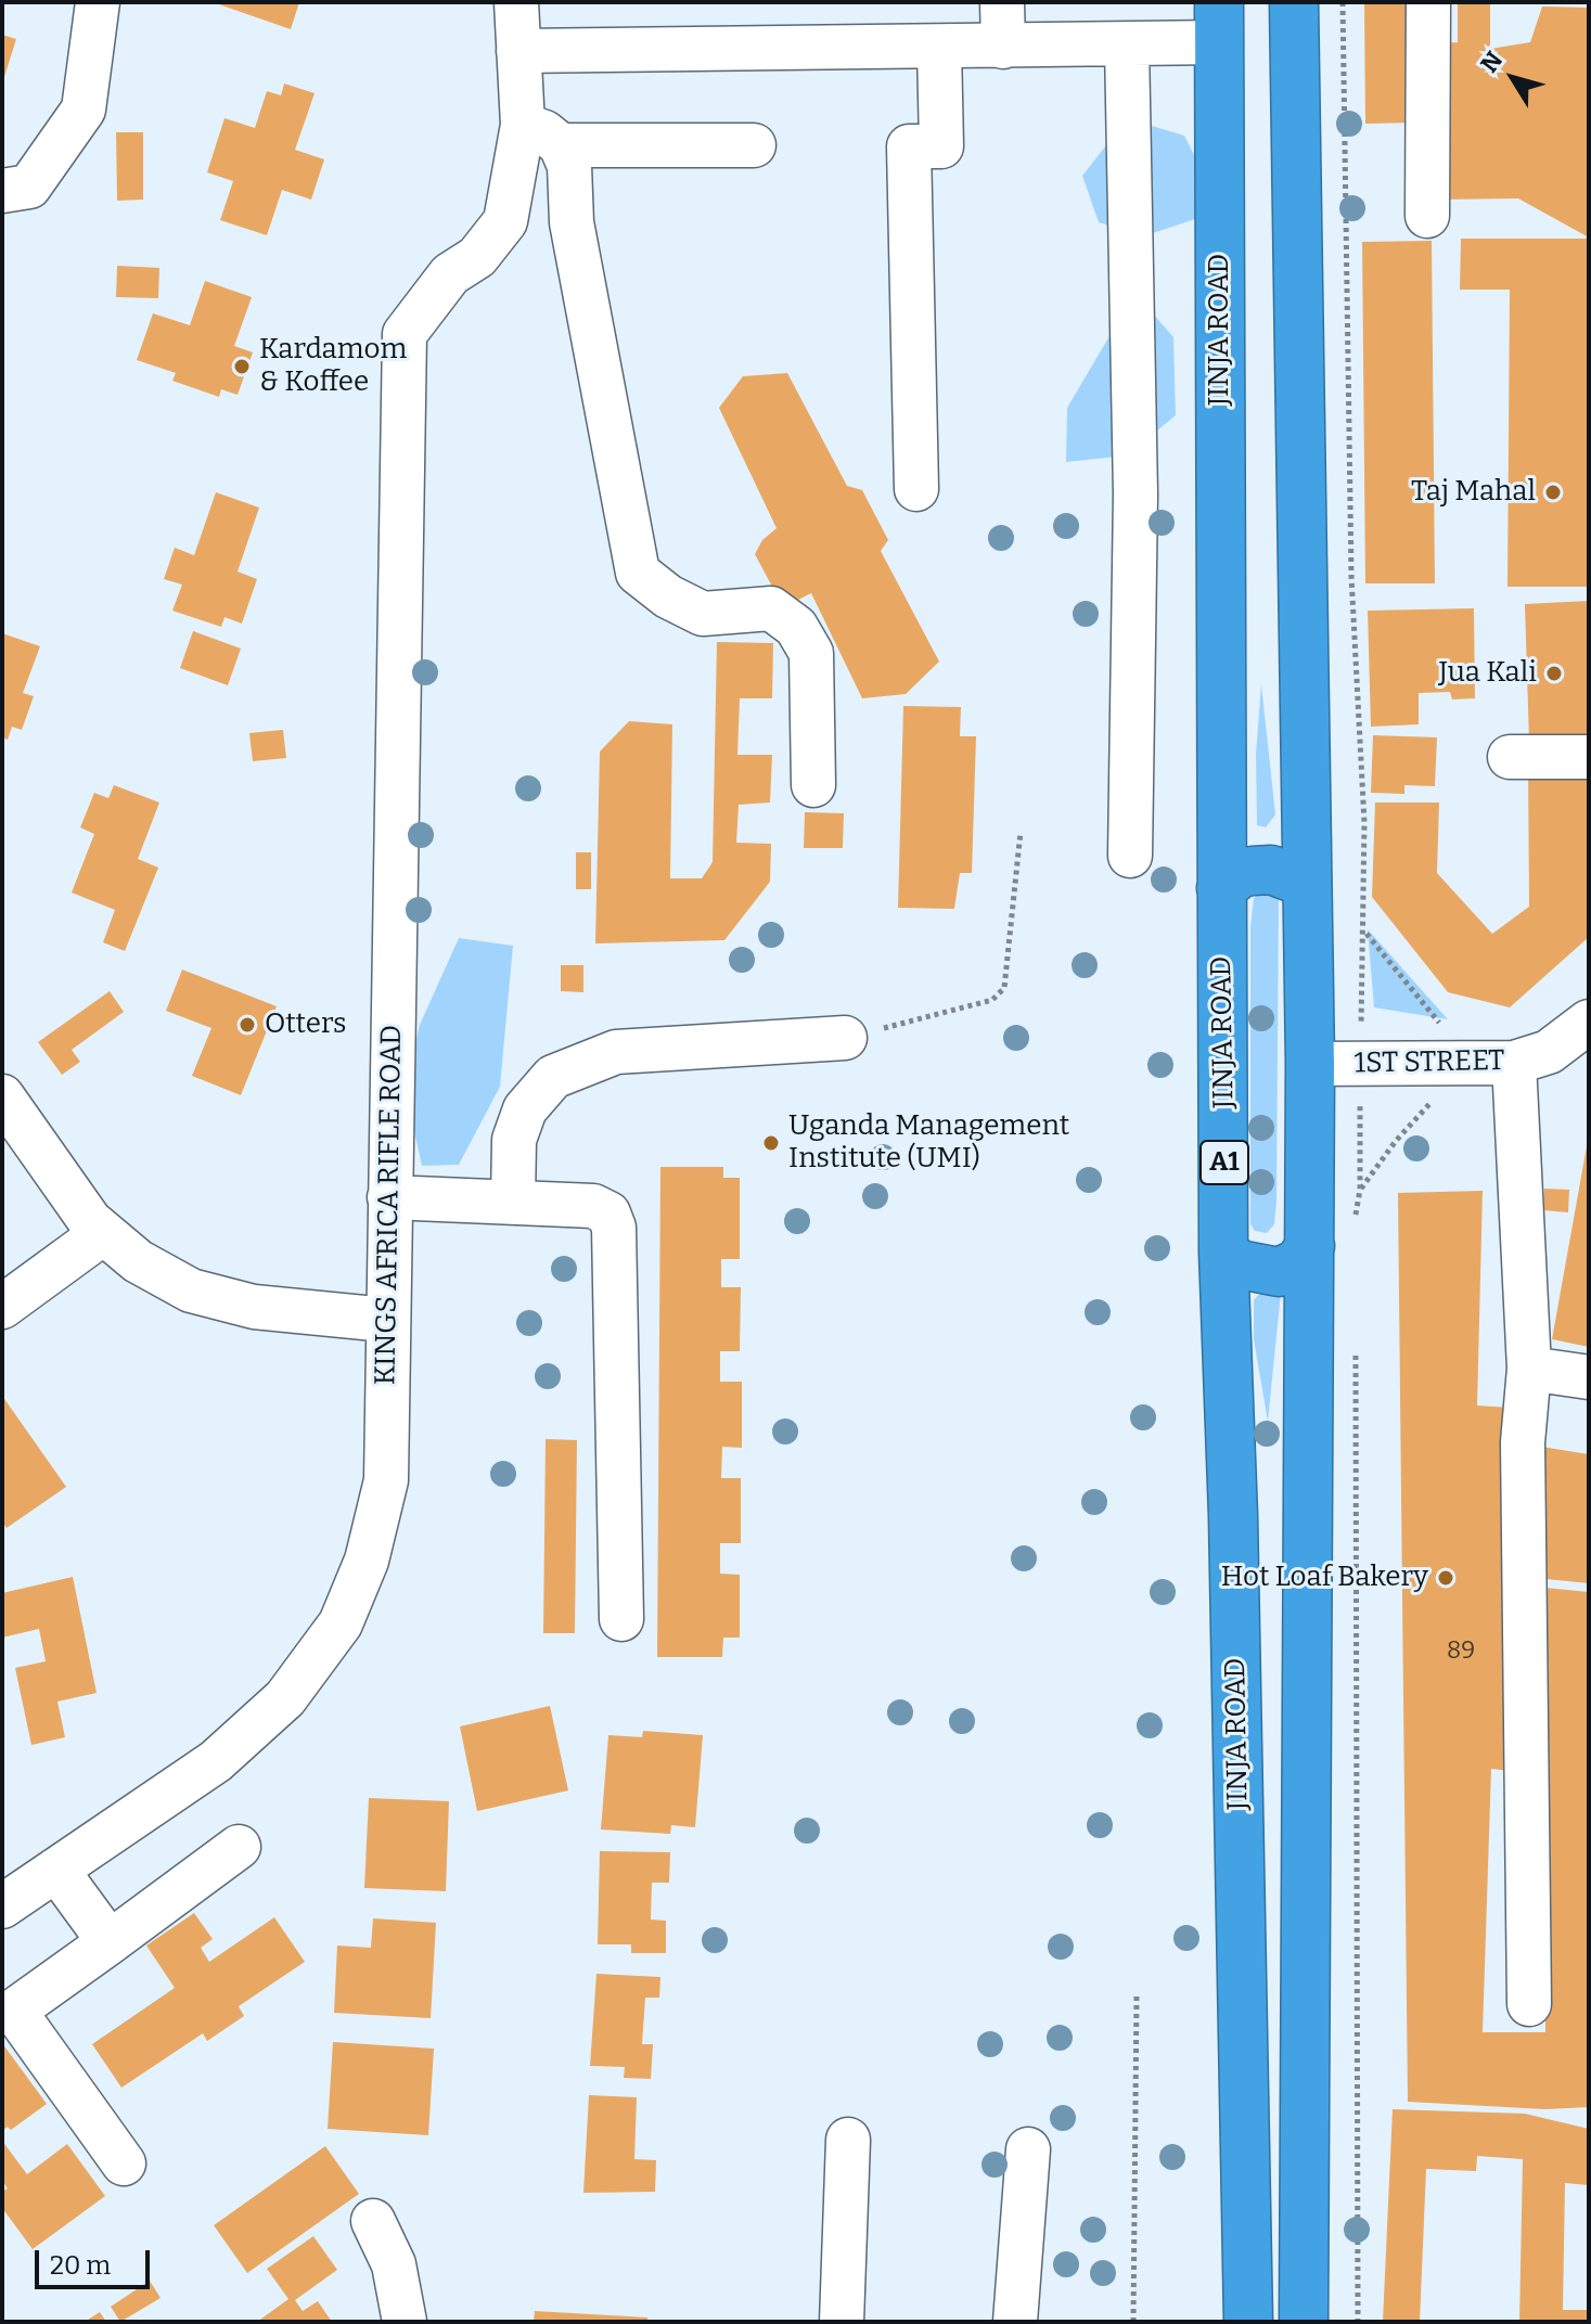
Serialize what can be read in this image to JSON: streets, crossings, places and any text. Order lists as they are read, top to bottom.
{
  "streets": {
    "highway": ["JINJA ROAD", "A1"],
    "street": ["1ST STREET", "KINGS AFRICA RIFLE ROAD"]
  },
  "places": [
    "Kardamom & Koffee",
    "Taj Mahal",
    "Jua Kali",
    "Otters",
    "Uganda Management Institute (UMI)",
    "Hot Loaf Bakery"
  ],
  "house_numbers": ["89"],
  "scale_bar": "20 m",
  "north": "top left"
}
